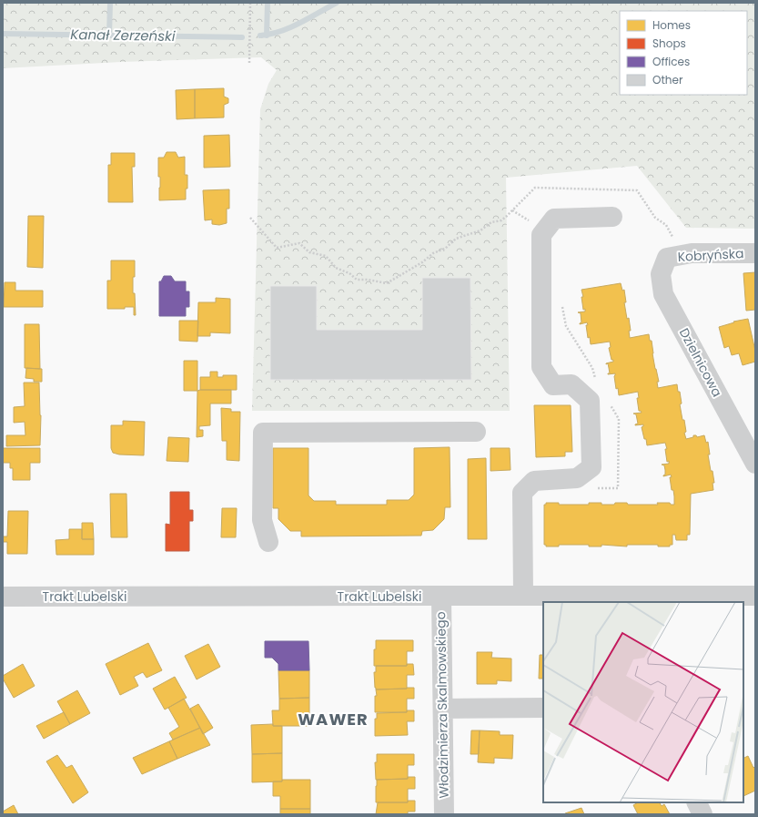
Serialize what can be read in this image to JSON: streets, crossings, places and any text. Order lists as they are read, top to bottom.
{
  "streets": {
    "street": [
      "Kobryńska",
      "Dzielnicowa",
      "Trakt Lubelski",
      "Włodzimierza Skalmowskiego"
    ]
  },
  "crossings": [
    ["Kobryńska", "Dzielnicowa"],
    ["Trakt Lubelski", "Włodzimierza Skalmowskiego"]
  ],
  "districts": ["WAWER"],
  "water": ["Kanał Zerzeński"],
  "legend": [
    "Homes",
    "Shops",
    "Offices",
    "Other"
  ]
}
